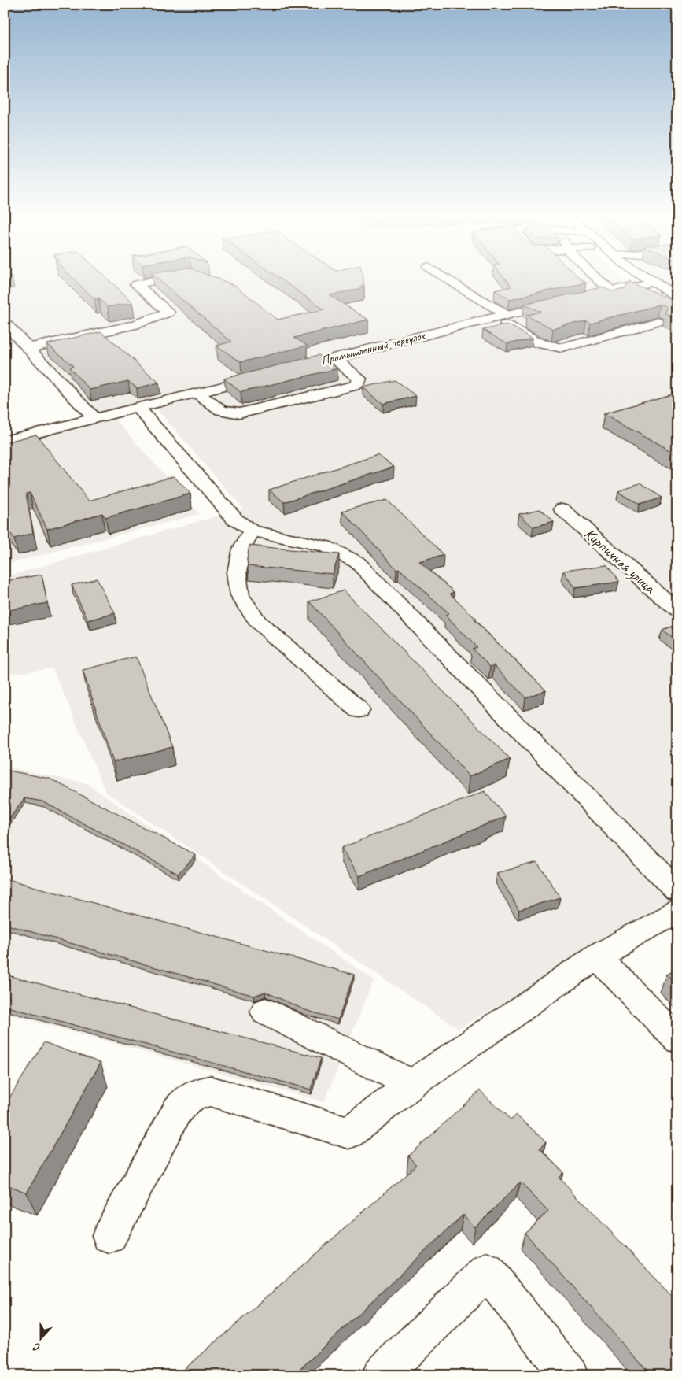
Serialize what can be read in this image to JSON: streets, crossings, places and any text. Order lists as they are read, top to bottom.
{
  "streets": {
    "street": ["Промышленный переулок", "Кирпичная улица"]
  },
  "north": "bottom"
}
